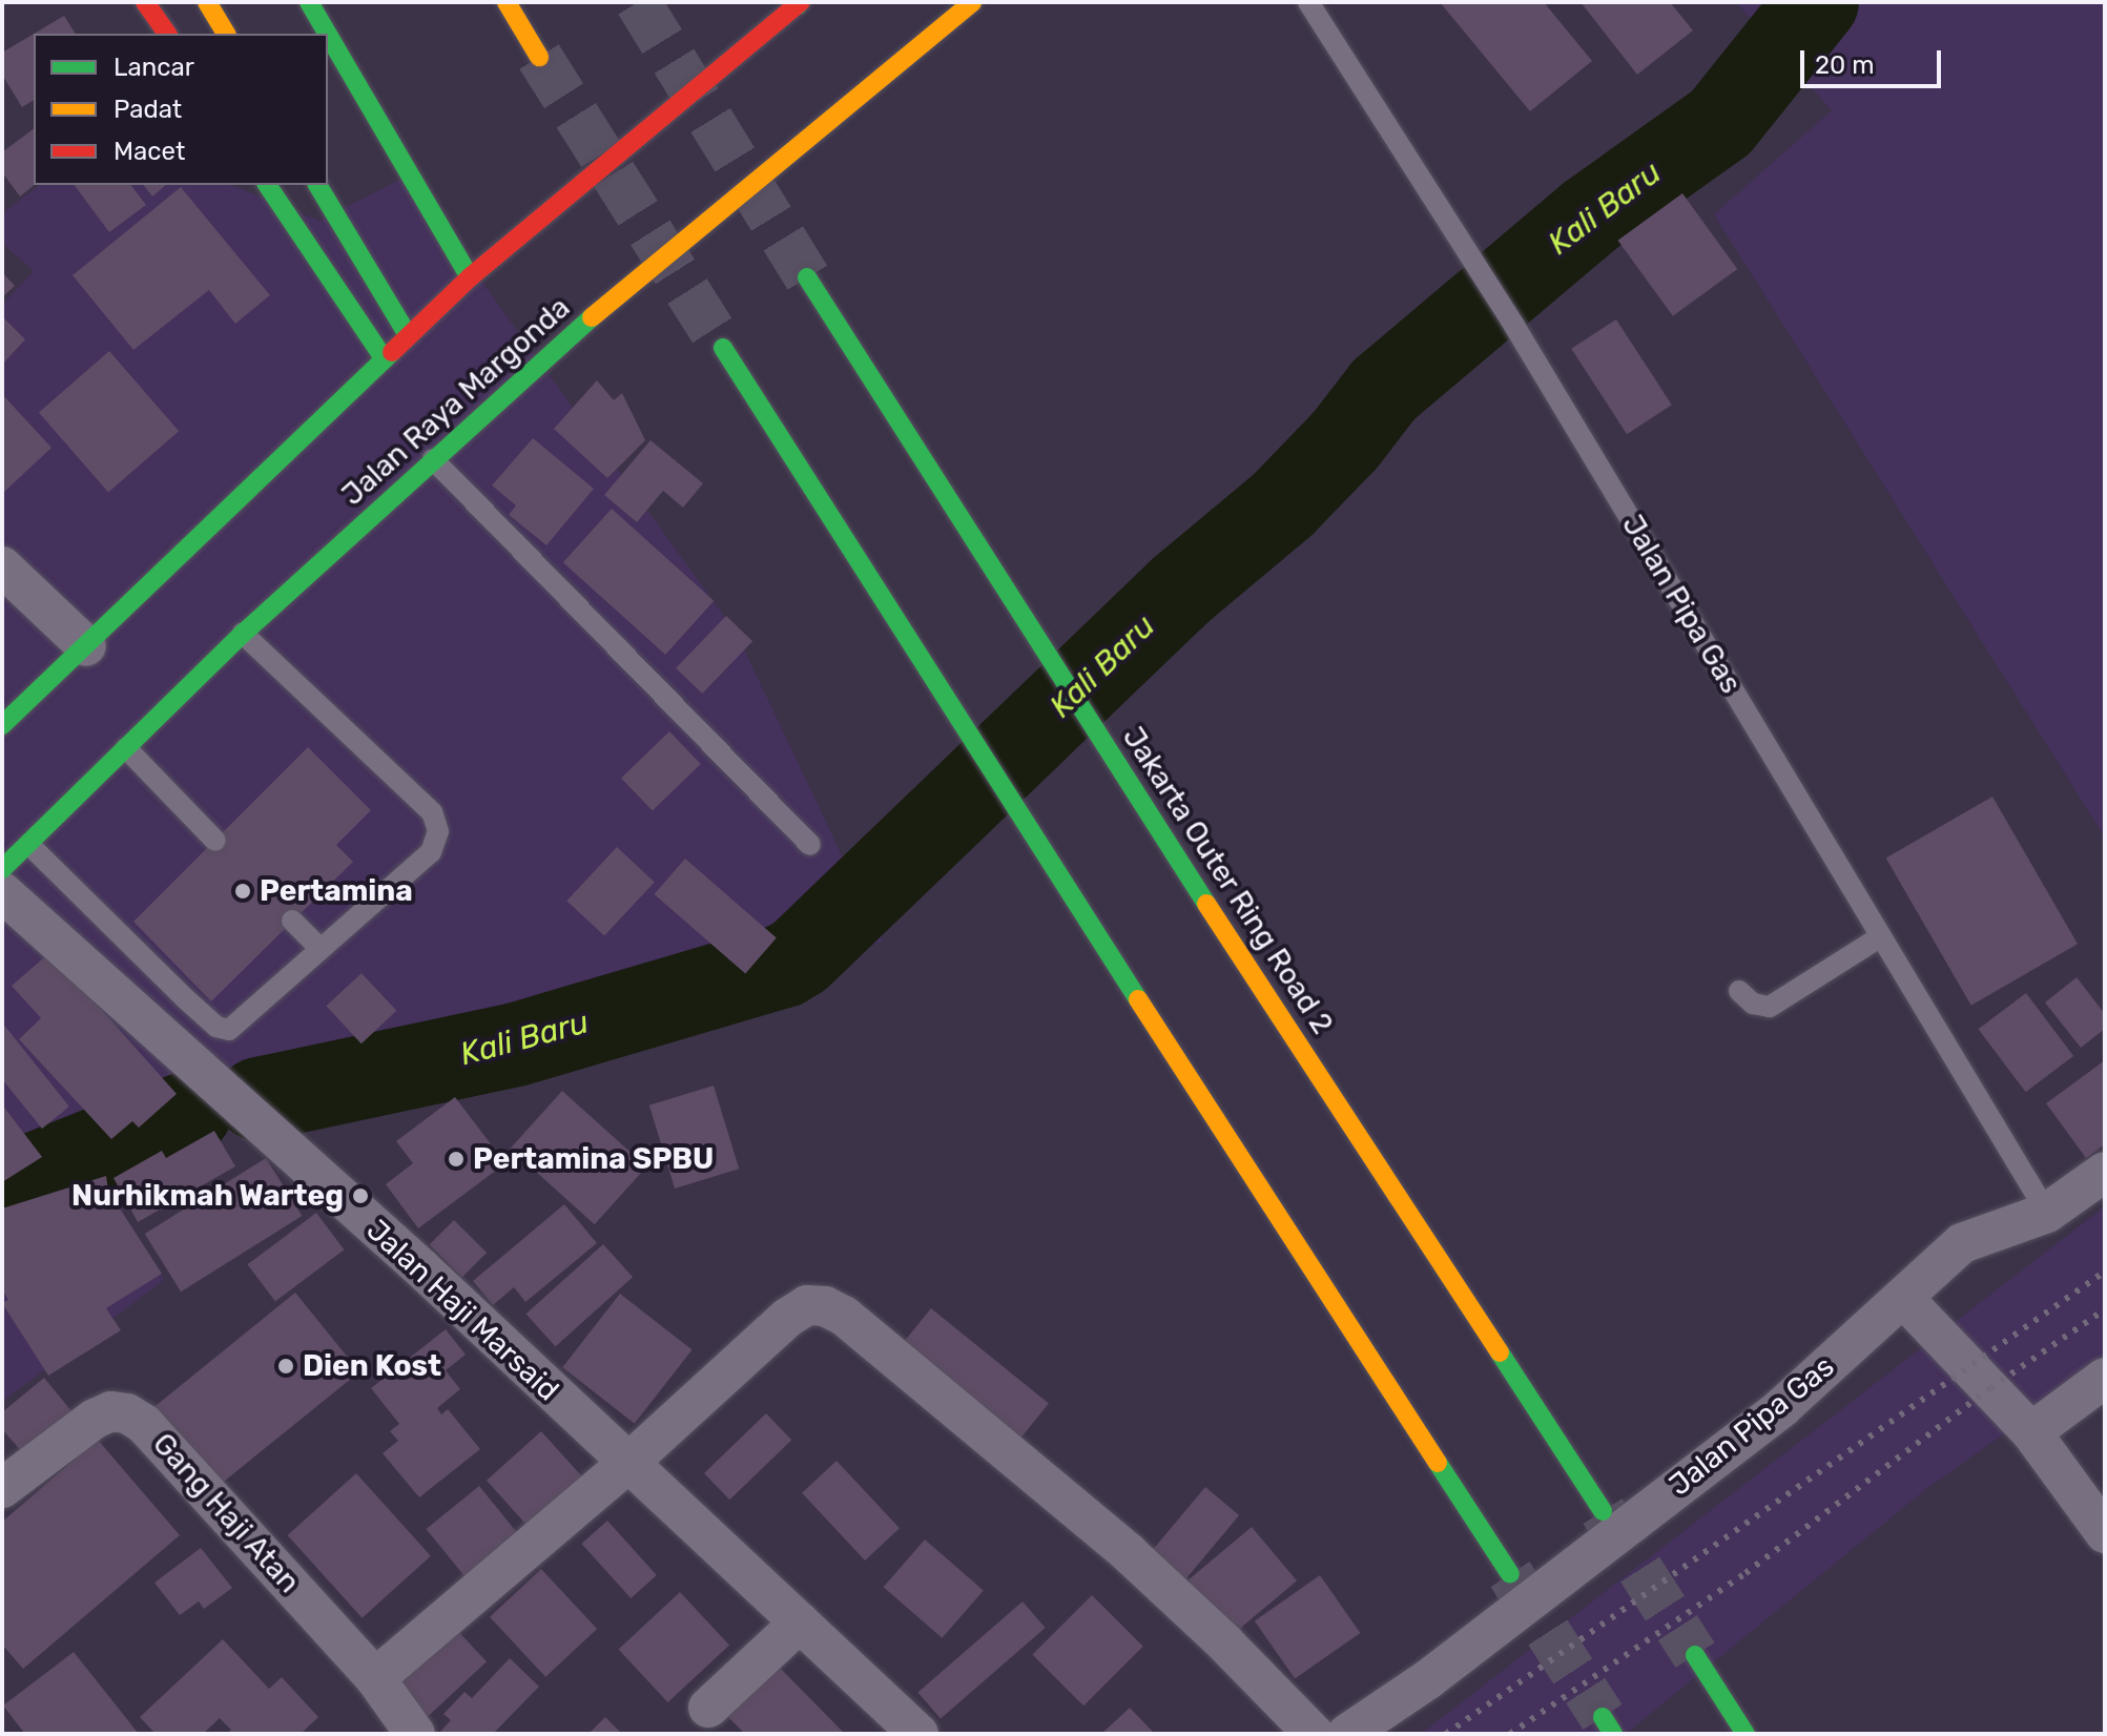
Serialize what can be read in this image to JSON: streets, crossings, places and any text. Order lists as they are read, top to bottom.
{
  "streets": {
    "main road": ["Jalan Raya Margonda", "Jakarta Outer Ring Road 2"],
    "street": ["Jalan Pipa Gas", "Jalan Haji Marsaid", "Gang Haji Atan"]
  },
  "water": ["Kali Baru"],
  "places": [
    "Pertamina",
    "Pertamina SPBU",
    "Nurhikmah Warteg",
    "Dien Kost"
  ],
  "legend": ["Lancar", "Padat", "Macet"],
  "scale_bar": "20 m"
}
